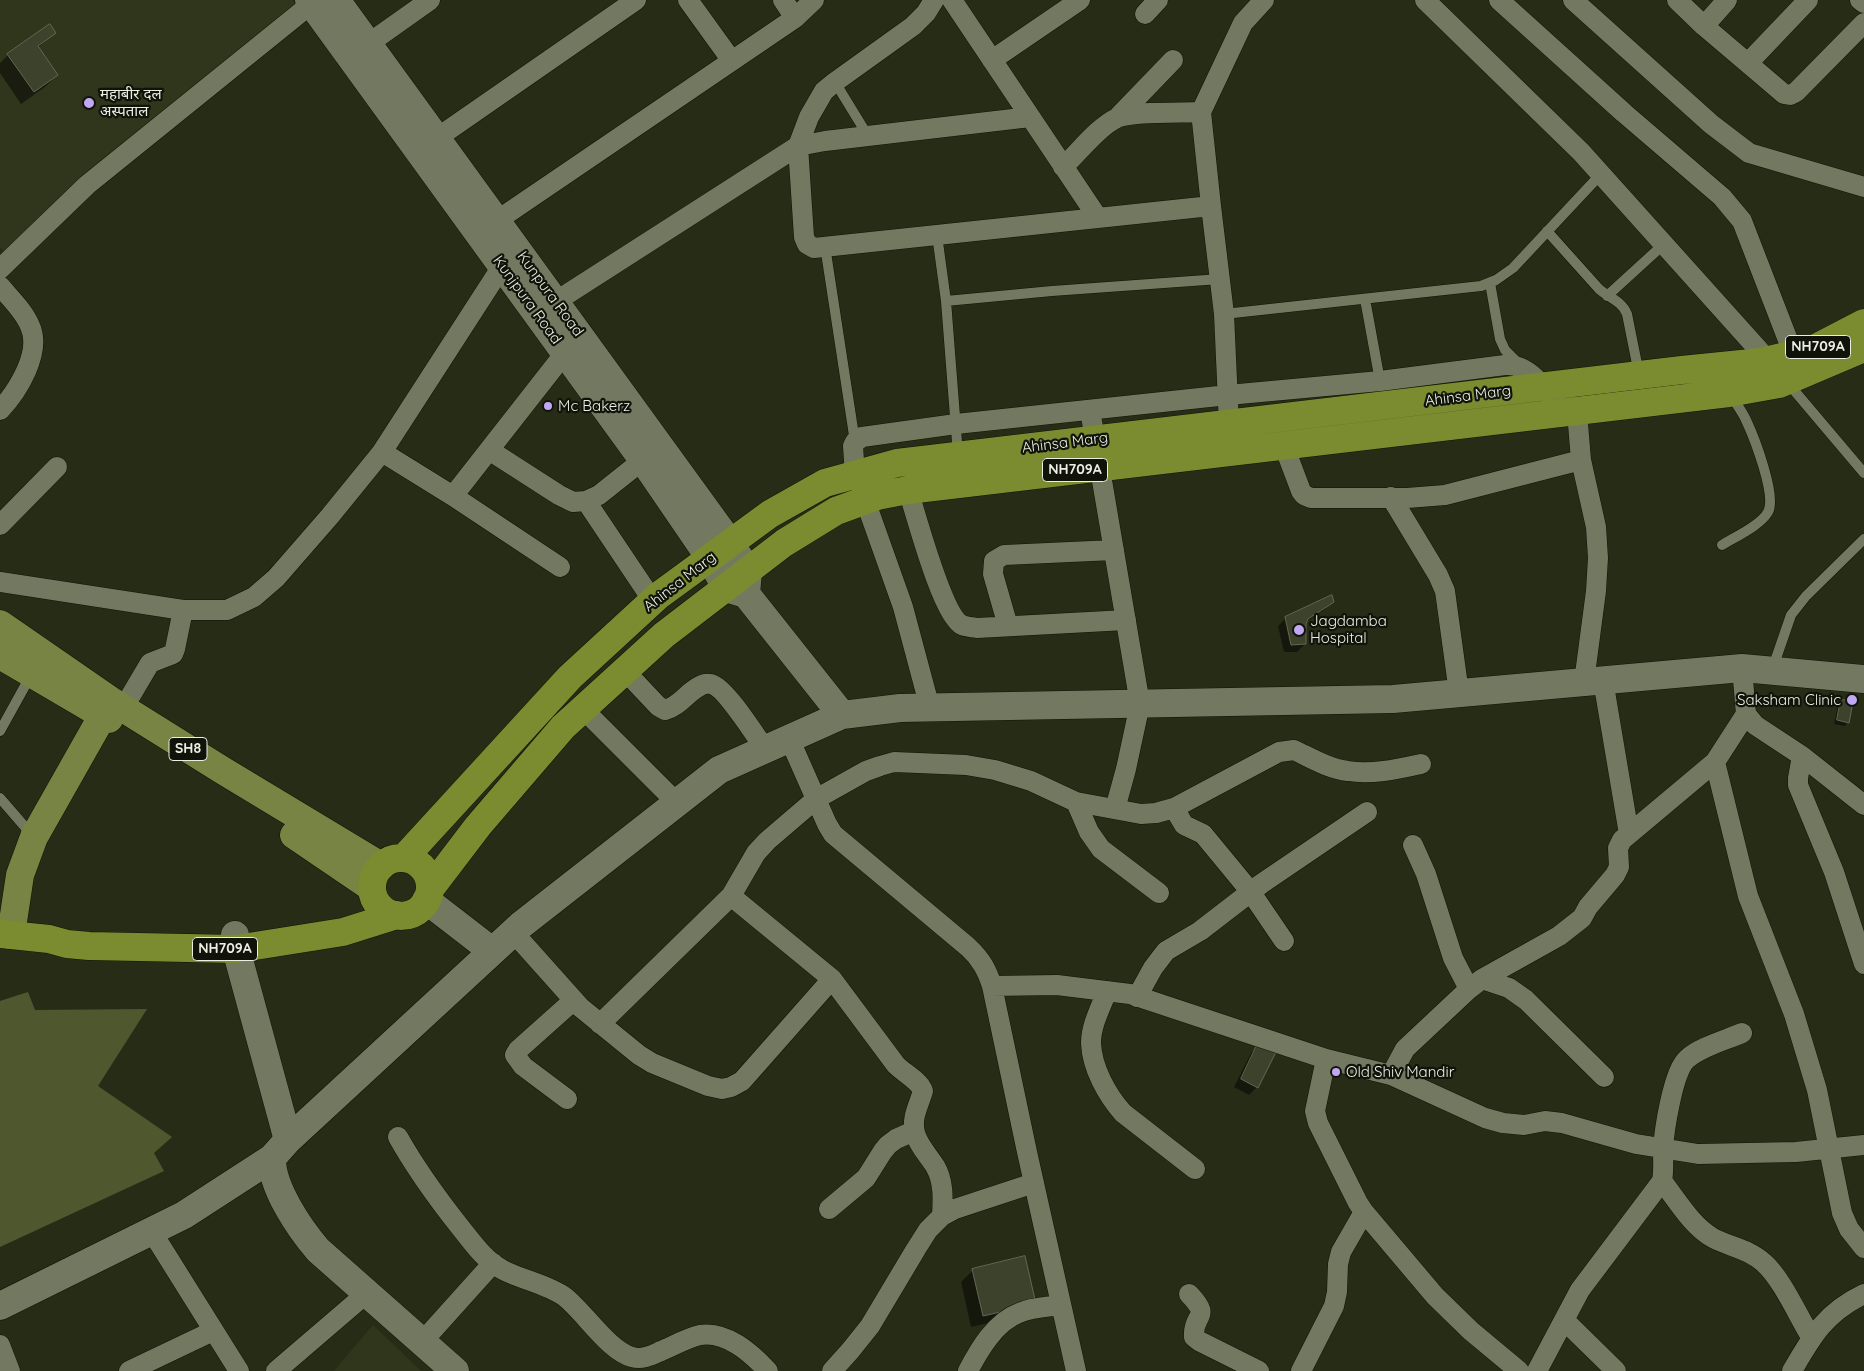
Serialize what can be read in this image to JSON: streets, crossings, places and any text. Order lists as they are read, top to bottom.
{
  "streets": {
    "highway": ["NH709A", "Ahinsa Marg"],
    "main road": ["SH8"],
    "street": ["Kunpura Road", "Kunjpura Road"]
  },
  "crossings": [
    ["Kunpura Road", "Kunjpura Road"],
    ["Kunpura Road", "Ahinsa Marg"],
    ["Kunjpura Road", "Ahinsa Marg"],
    ["NH709A", "Ahinsa Marg"],
    ["NH709A", "SH8"],
    ["Ahinsa Marg", "SH8"]
  ],
  "places": [
    "महाबीर दल अस्पताल",
    "Mc Bakerz",
    "Jagdamba Hospital",
    "Saksham Clinic",
    "Old Shiv Mandir"
  ]
}
